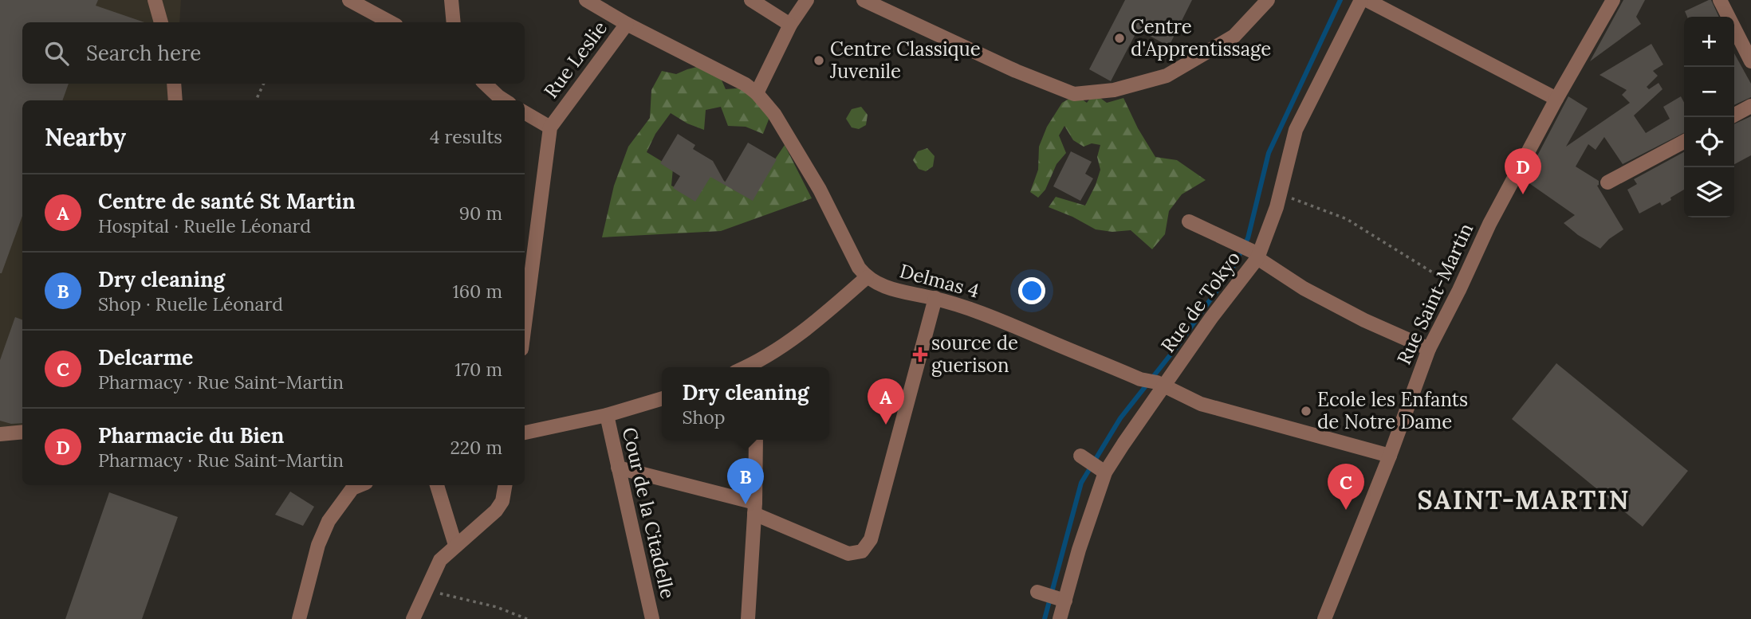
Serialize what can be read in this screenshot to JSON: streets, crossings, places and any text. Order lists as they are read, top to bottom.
{
  "streets": {
    "street": [
      "Rue Leslie",
      "Delmas 4",
      "Rue Saint-Martin",
      "Rue de Tokyo",
      "Cour de la Citadelle"
    ]
  },
  "crossings": [
    ["Delmas 4", "Rue Saint-Martin"],
    ["Delmas 4", "Rue de Tokyo"]
  ],
  "districts": ["SAINT-MARTIN"],
  "places": {
    "other": ["Centre d'Apprentissage", "Centre Classique Juvenile", "Ecole les Enfants de Notre Dame"],
    "health": ["source de guerison"]
  },
  "page": {
    "map_buttons": ["+", "−"],
    "search": "Search here",
    "heading": ["Nearby", "4 results"],
    "pins": [
      "D",
      "A",
      "B",
      "C"
    ],
    "list": [
      {
        "mark": "A",
        "name": "Centre de santé St Martin",
        "note": "Hospital · Ruelle Léonard",
        "value": "90 m"
      },
      {
        "mark": "B",
        "name": "Dry cleaning",
        "note": "Shop · Ruelle Léonard",
        "value": "160 m"
      },
      {
        "mark": "C",
        "name": "Delcarme",
        "note": "Pharmacy · Rue Saint-Martin",
        "value": "170 m"
      },
      {
        "mark": "D",
        "name": "Pharmacie du Bien",
        "note": "Pharmacy · Rue Saint-Martin",
        "value": "220 m"
      }
    ],
    "popup": ["Dry cleaning", "Shop"]
  }
}
